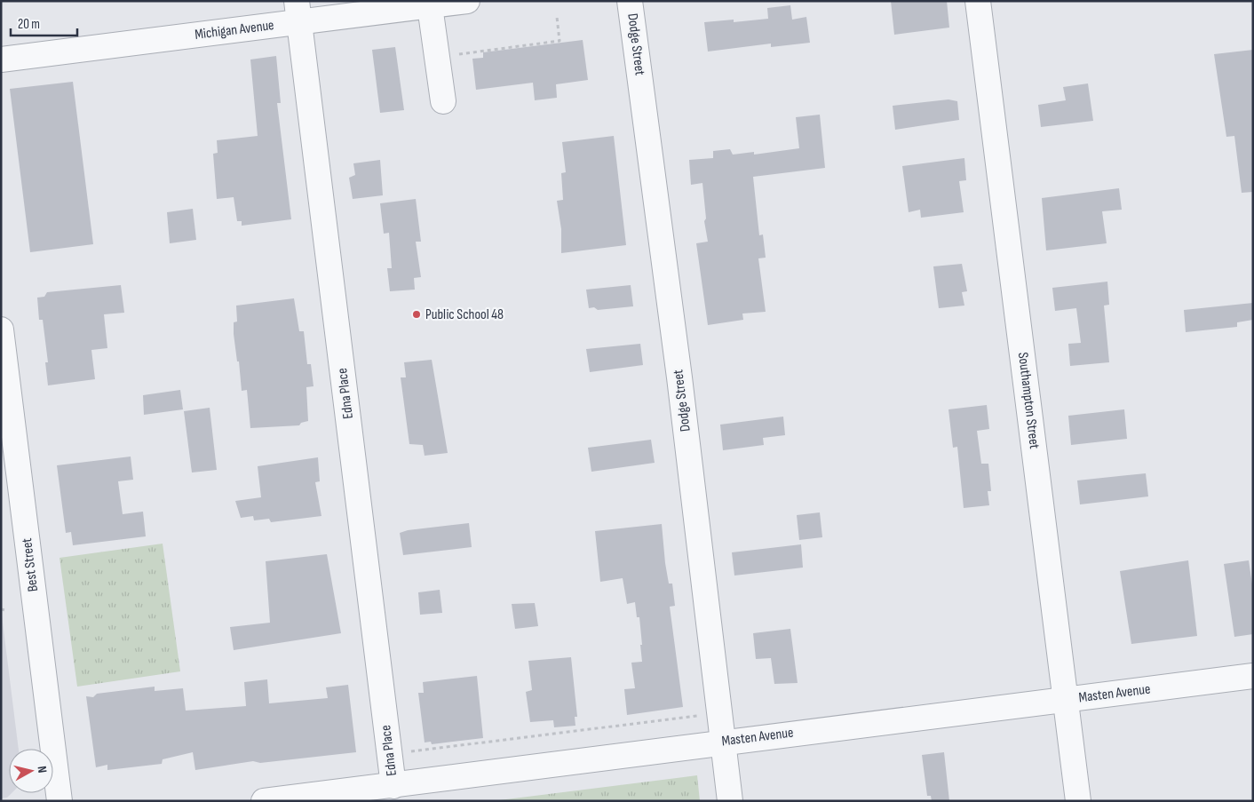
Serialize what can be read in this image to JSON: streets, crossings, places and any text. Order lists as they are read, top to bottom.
{
  "streets": {
    "street": [
      "Michigan Avenue",
      "Dodge Street",
      "Edna Place",
      "Southampton Street",
      "Best Street",
      "Masten Avenue"
    ]
  },
  "crossings": [
    ["Michigan Avenue", "Edna Place"],
    ["Dodge Street", "Masten Avenue"],
    ["Edna Place", "Masten Avenue"],
    ["Southampton Street", "Masten Avenue"]
  ],
  "places": ["Public School 48"],
  "scale_bar": "20 m",
  "north": "right"
}
